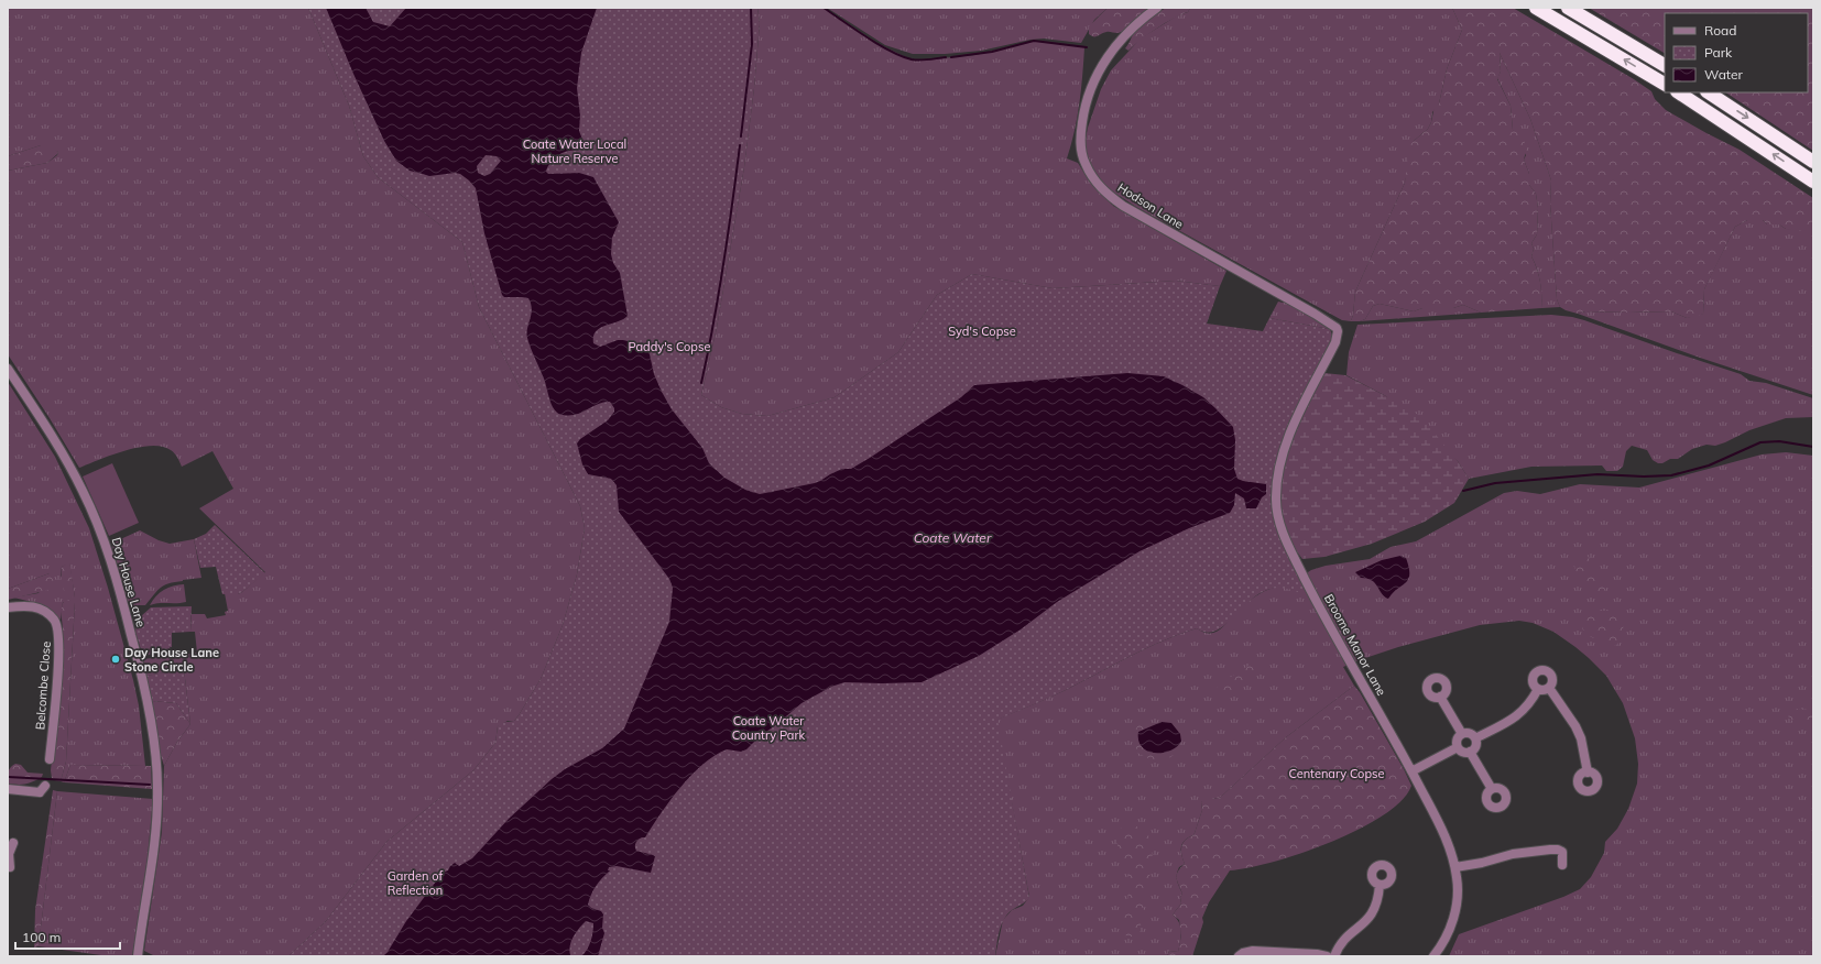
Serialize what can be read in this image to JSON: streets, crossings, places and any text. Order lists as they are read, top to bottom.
{
  "streets": {
    "street": [
      "Hodson Lane",
      "Day House Lane",
      "Broome Manor Lane",
      "Belcombe Close"
    ]
  },
  "crossings": [
    ["Hodson Lane", "Broome Manor Lane"]
  ],
  "water": ["Coate Water"],
  "parks": [
    "Coate Water Local Nature Reserve",
    "Syd's Copse",
    "Paddy's Copse",
    "Coate Water Country Park",
    "Centenary Copse",
    "Garden of Reflection"
  ],
  "places": ["Day House Lane Stone Circle"],
  "legend": ["Road", "Park", "Water"],
  "scale_bar": "100 m"
}
